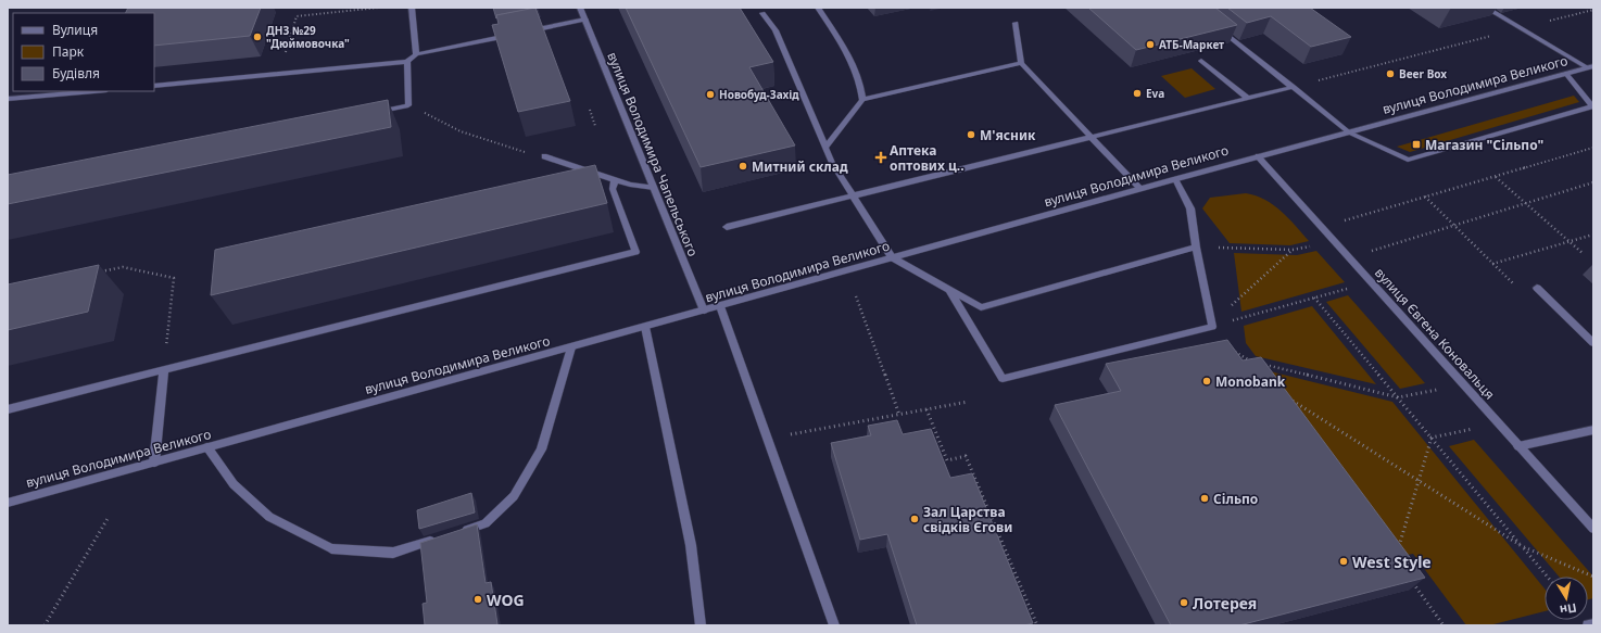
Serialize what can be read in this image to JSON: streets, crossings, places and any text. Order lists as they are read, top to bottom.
{
  "streets": {
    "street": ["вулиця Володимира Великого", "вулиця Володимира Чапельського", "вулиця Євгена Коновальця"]
  },
  "crossings": [
    ["вулиця Володимира Великого", "вулиця Володимира Чапельського"],
    ["вулиця Володимира Великого", "вулиця Євгена Коновальця"]
  ],
  "places": {
    "other": [
      "ДНЗ №29 \"Дюймовочка\"",
      "АТБ-Маркет",
      "Beer Box",
      "Eva",
      "Новобуд-Захід",
      "М'ясник",
      "Митний склад",
      "Monobank",
      "Сільпо",
      "Зал Царства свідків Єгови",
      "West Style",
      "WOG",
      "Лотерея"
    ],
    "transit": ["Магазин \"Сільпо\""],
    "health": ["Аптека оптових ц‥"]
  },
  "legend": ["Вулиця", "Парк", "Будівля"],
  "north": "bottom"
}
